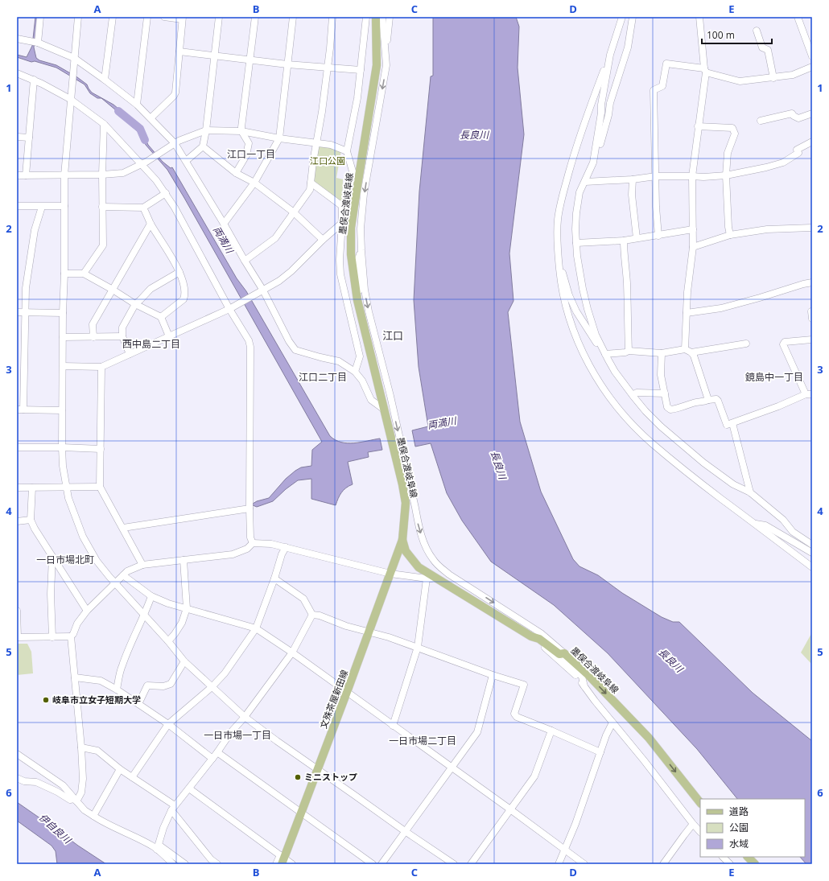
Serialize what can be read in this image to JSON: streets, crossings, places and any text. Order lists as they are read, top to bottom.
{
  "streets": {
    "main road": ["墨俣合渡岐阜線", "文殊茶屋新田線"]
  },
  "crossings": [
    ["墨俣合渡岐阜線", "文殊茶屋新田線"]
  ],
  "districts": [
    "江口一丁目",
    "江口",
    "西中島二丁目",
    "江口二丁目",
    "鏡島中一丁目",
    "一日市場北町",
    "一日市場一丁目",
    "一日市場二丁目"
  ],
  "water": ["長良川", "両満川", "伊自良川"],
  "parks": ["江口公園"],
  "places": ["岐阜市立女子短期大学", "ミニストップ"],
  "legend": ["道路", "公園", "水域"],
  "scale_bar": "100 m",
  "grid": {
    "columns": [
      "A",
      "B",
      "C",
      "D",
      "E"
    ],
    "rows": [
      "1",
      "2",
      "3",
      "4",
      "5",
      "6"
    ]
  }
}
